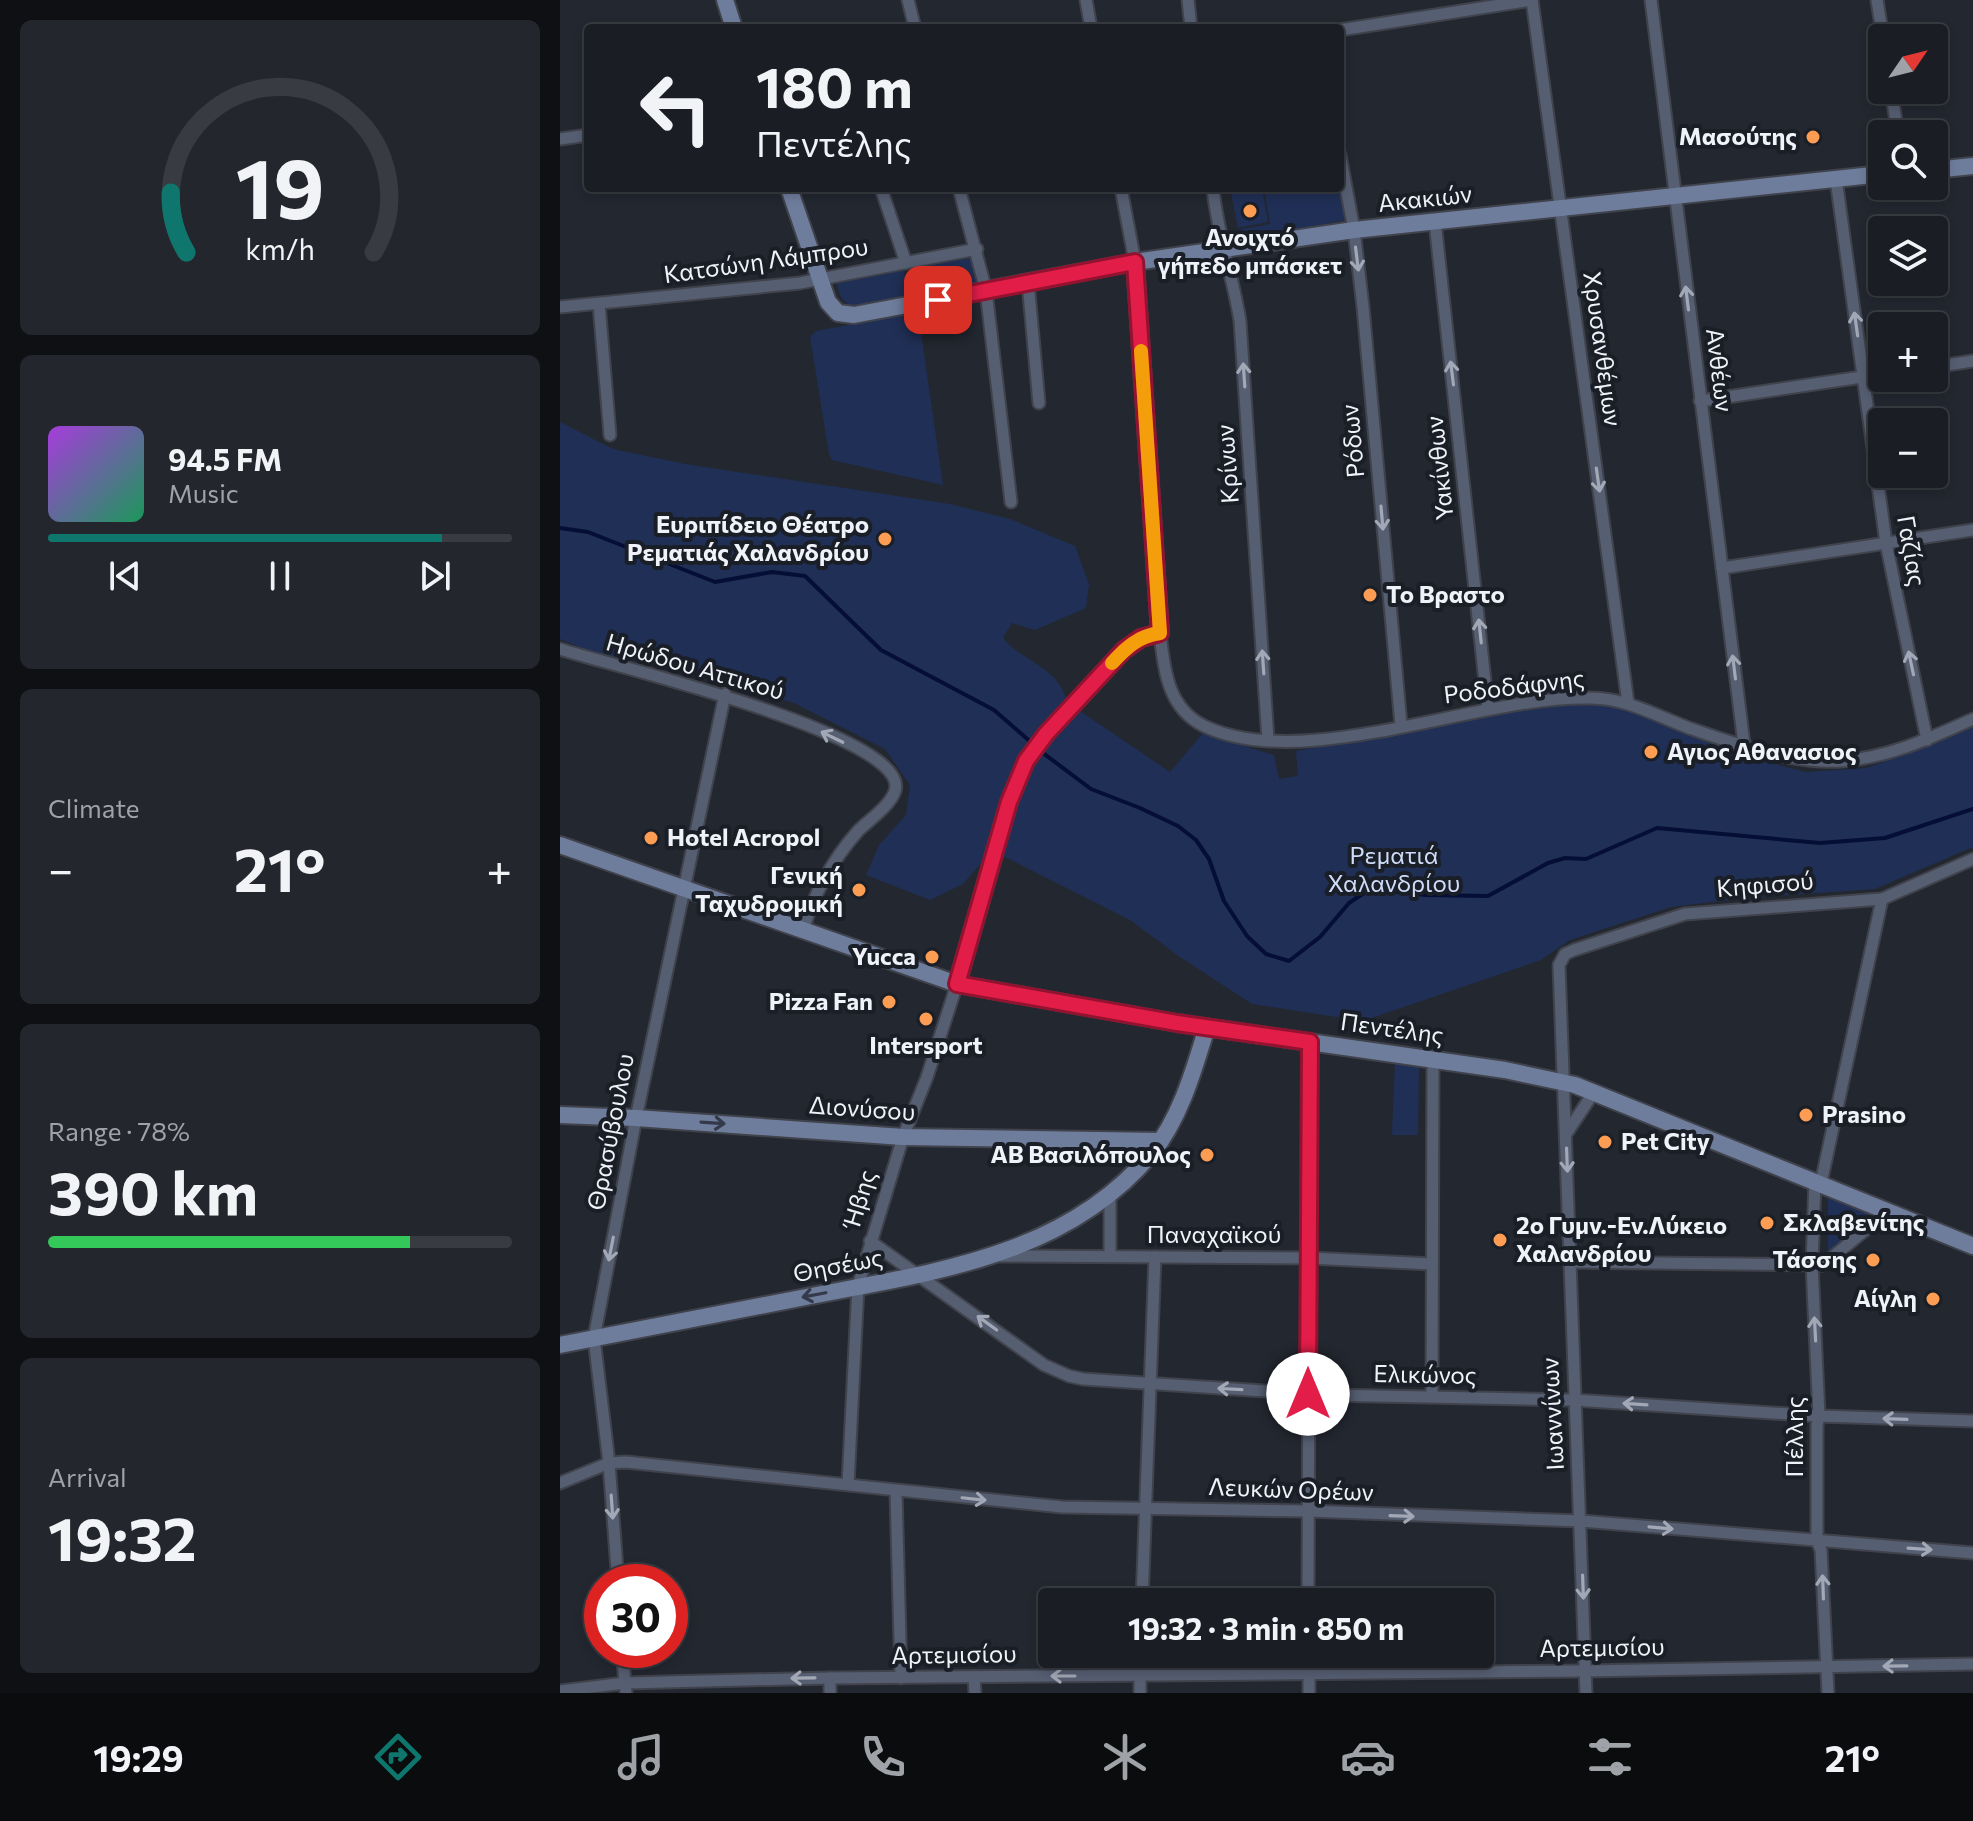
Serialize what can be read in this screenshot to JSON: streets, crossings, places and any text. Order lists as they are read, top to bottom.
{
  "streets": {
    "street": [
      "Ακακιών",
      "Κατσώνη Λάμπρου",
      "Χρυσανθέμων",
      "Ανθέων",
      "Ρόδων",
      "Κρίνων",
      "Υακίνθων",
      "Γαζίας",
      "Ηρώδου Αττικού",
      "Ροδοδάφνης",
      "Κηφισού",
      "Πεντέλης",
      "Διονύσου",
      "Θρασύβουλου",
      "Ήβης",
      "Παναχαϊκού",
      "Θησέως",
      "Ελικώνος",
      "Ιωαννίνων",
      "Πέλλης",
      "Λευκών Ορέων",
      "Αρτεμισίου"
    ]
  },
  "crossings": [
    ["Ακακιών", "Κατσώνη Λάμπρου"],
    ["Ακακιών", "Χρυσανθέμων"],
    ["Ακακιών", "Ανθέων"],
    ["Ακακιών", "Ρόδων"],
    ["Ακακιών", "Κρίνων"],
    ["Ακακιών", "Υακίνθων"],
    ["Ακακιών", "Γαζίας"],
    ["Χρυσανθέμων", "Ροδοδάφνης"],
    ["Ανθέων", "Ροδοδάφνης"],
    ["Ρόδων", "Ροδοδάφνης"],
    ["Κρίνων", "Ροδοδάφνης"],
    ["Υακίνθων", "Ροδοδάφνης"],
    ["Γαζίας", "Ροδοδάφνης"],
    ["Ηρώδου Αττικού", "Πεντέλης"],
    ["Ηρώδου Αττικού", "Θρασύβουλου"],
    ["Κηφισού", "Ιωαννίνων"],
    ["Κηφισού", "Πέλλης"],
    ["Πεντέλης", "Θρασύβουλου"],
    ["Πεντέλης", "Ήβης"],
    ["Πεντέλης", "Θησέως"],
    ["Πεντέλης", "Ιωαννίνων"],
    ["Πεντέλης", "Πέλλης"],
    ["Διονύσου", "Θρασύβουλου"],
    ["Διονύσου", "Ήβης"],
    ["Διονύσου", "Θησέως"],
    ["Θρασύβουλου", "Θησέως"],
    ["Θρασύβουλου", "Λευκών Ορέων"],
    ["Ήβης", "Θησέως"],
    ["Ήβης", "Ελικώνος"],
    ["Ήβης", "Λευκών Ορέων"],
    ["Παναχαϊκού", "Θησέως"],
    ["Θησέως", "Ελικώνος"],
    ["Ελικώνος", "Ιωαννίνων"],
    ["Ελικώνος", "Πέλλης"],
    ["Ιωαννίνων", "Λευκών Ορέων"],
    ["Ιωαννίνων", "Αρτεμισίου"],
    ["Πέλλης", "Λευκών Ορέων"],
    ["Πέλλης", "Αρτεμισίου"]
  ],
  "one_way": [
    "Χρυσανθέμων",
    "Ανθέων",
    "Ρόδων",
    "Κρίνων",
    "Υακίνθων",
    "Γαζίας",
    "Διονύσου",
    "Θρασύβουλου",
    "Ελικώνος",
    "Ιωαννίνων",
    "Λευκών Ορέων",
    "Αρτεμισίου"
  ],
  "parks": ["Ρεματιά Χαλανδρίου"],
  "places": [
    "Μασούτης",
    "Ανοιχτό γήπεδο μπάσκετ",
    "Ευριπίδειο Θέατρο Ρεματιάς Χαλανδρίου",
    "Το Βραστο",
    "Αγιος Αθανασιος",
    "Hotel Acropol",
    "Γενική Ταχυδρομική",
    "Yucca",
    "Pizza Fan",
    "Intersport",
    "Prasino",
    "Pet City",
    "ΑΒ Βασιλόπουλος",
    "Σκλαβενίτης",
    "2ο Γυμν.-Εν.Λύκειο Χαλανδρίου",
    "Τάσσης",
    "Αίγλη"
  ],
  "north": "top right",
  "page": {
    "map_buttons": ["+", "−"],
    "turn": ["180 m", "Πεντέλης"],
    "song": ["94.5 FM", "Music"],
    "tile": [
      "Climate",
      ["Range · 78%", "390 km"],
      ["Arrival", "19:32"]
    ],
    "heat": ["−", "21°", "+"],
    "limit": "30",
    "trip": "19:32 · 3 min · 850 m",
    "tabs": ["19:29", "21°"],
    "gauge": ["19", "km/h"]
  }
}
